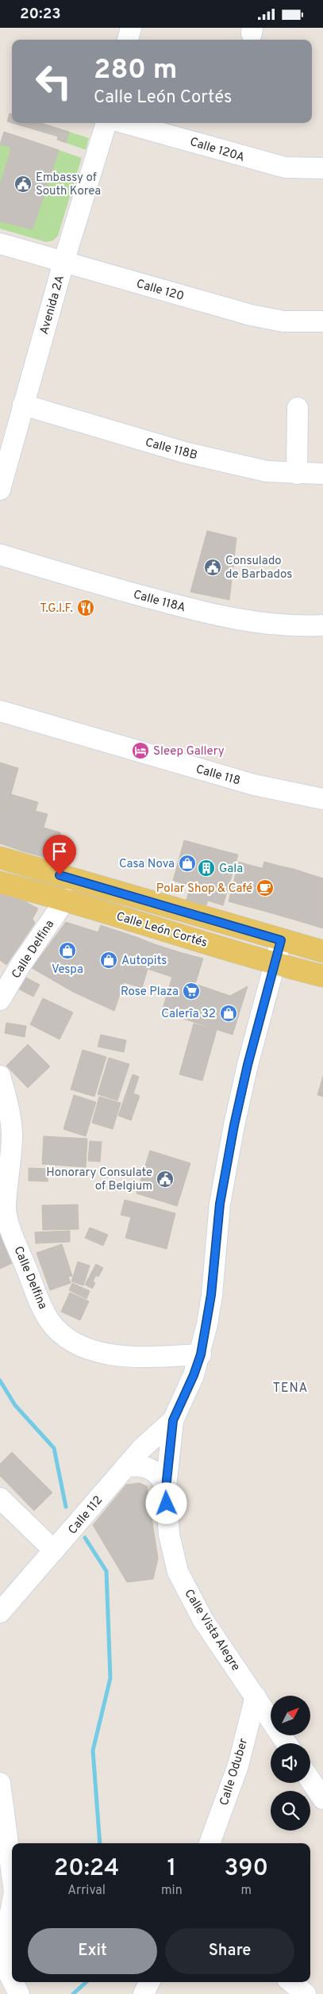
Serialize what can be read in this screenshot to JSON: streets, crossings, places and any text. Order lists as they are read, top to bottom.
{
  "streets": {
    "main road": ["Calle León Cortés"],
    "street": [
      "Calle 120A",
      "Calle 120",
      "Avenida 2A",
      "Calle 118B",
      "Calle 118A",
      "Calle 118",
      "Calle Delfina",
      "Calle 112",
      "Calle Vista Alegre",
      "Calle Oduber"
    ]
  },
  "crossings": [
    ["Calle 120", "Avenida 2A"],
    ["Avenida 2A", "Calle 118B"],
    ["Calle León Cortés", "Calle Delfina"],
    ["Calle León Cortés", "Calle Vista Alegre"],
    ["Calle Delfina", "Calle Vista Alegre"],
    ["Calle 112", "Calle Vista Alegre"],
    ["Calle Vista Alegre", "Calle Oduber"]
  ],
  "districts": ["TENA"],
  "places": {
    "public building": ["Embassy of South Korea", "Consulado de Barbados", "Honorary Consulate of Belgium"],
    "restaurant": ["T.G.I.F."],
    "hotel": ["Sleep Gallery"],
    "shop": [
      "Casa Nova",
      "Vespa",
      "Autopits",
      "Calerîa 32"
    ],
    "building": ["Gala"],
    "cafe": ["Polar Shop & Café"],
    "supermarket": ["Rose Plaza"]
  },
  "north": "top right",
  "page": {
    "status": "20:23",
    "turn": ["280 m", "Calle León Cortés"],
    "eta": [
      "20:24",
      "Arrival",
      "1",
      "min",
      "390",
      "m"
    ],
    "buttons": ["Exit", "Share"]
  }
}
